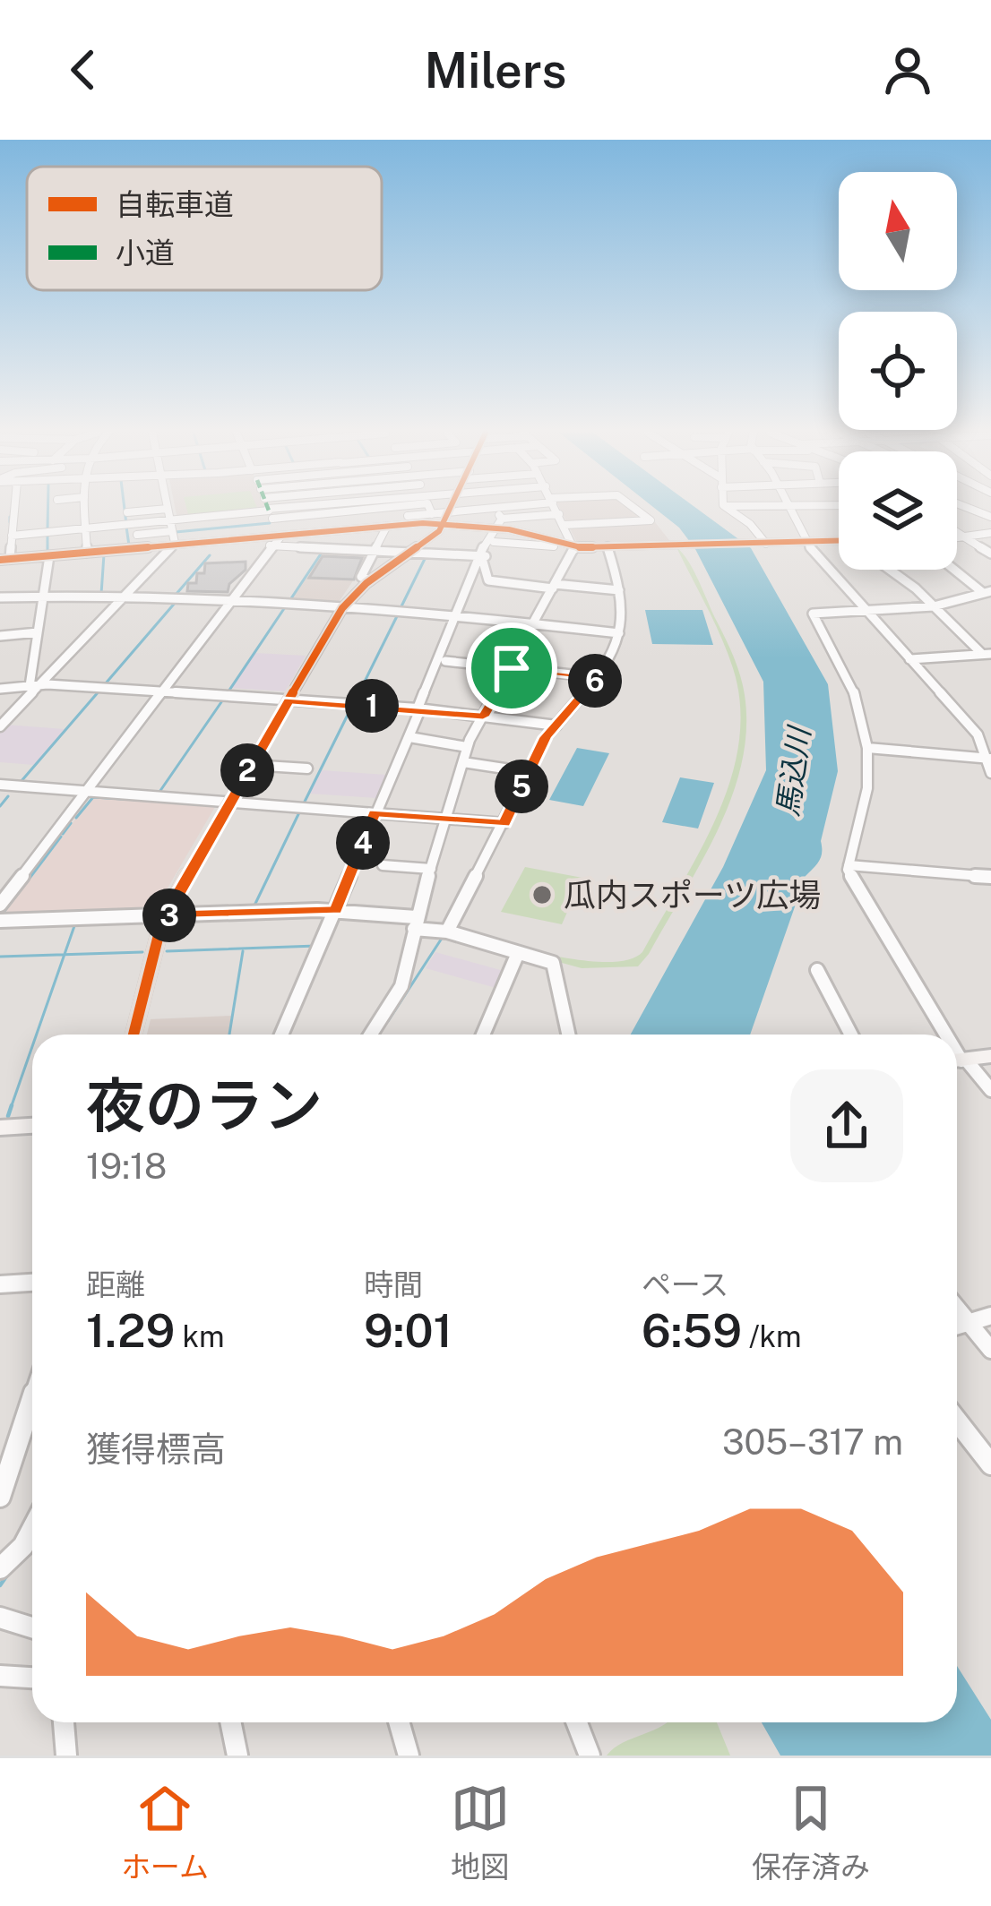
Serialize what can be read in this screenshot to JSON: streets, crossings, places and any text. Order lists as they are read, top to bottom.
{
  "water": ["馬込川"],
  "places": ["瓜内スポーツ広場"],
  "legend": ["自転車道", "小道"],
  "north": "top",
  "page": {
    "header": "Milers",
    "pins": [
      "6",
      "1",
      "2",
      "5",
      "4",
      "3"
    ],
    "heading": ["夜のラン", "19:18"],
    "stats": [
      ["距離", "1.29 km"],
      ["時間", "9:01"],
      ["ペース", "6:59 /km"]
    ],
    "chart": ["獲得標高", "305–317 m"],
    "tabs": ["ホーム", "地図", "保存済み"]
  }
}
